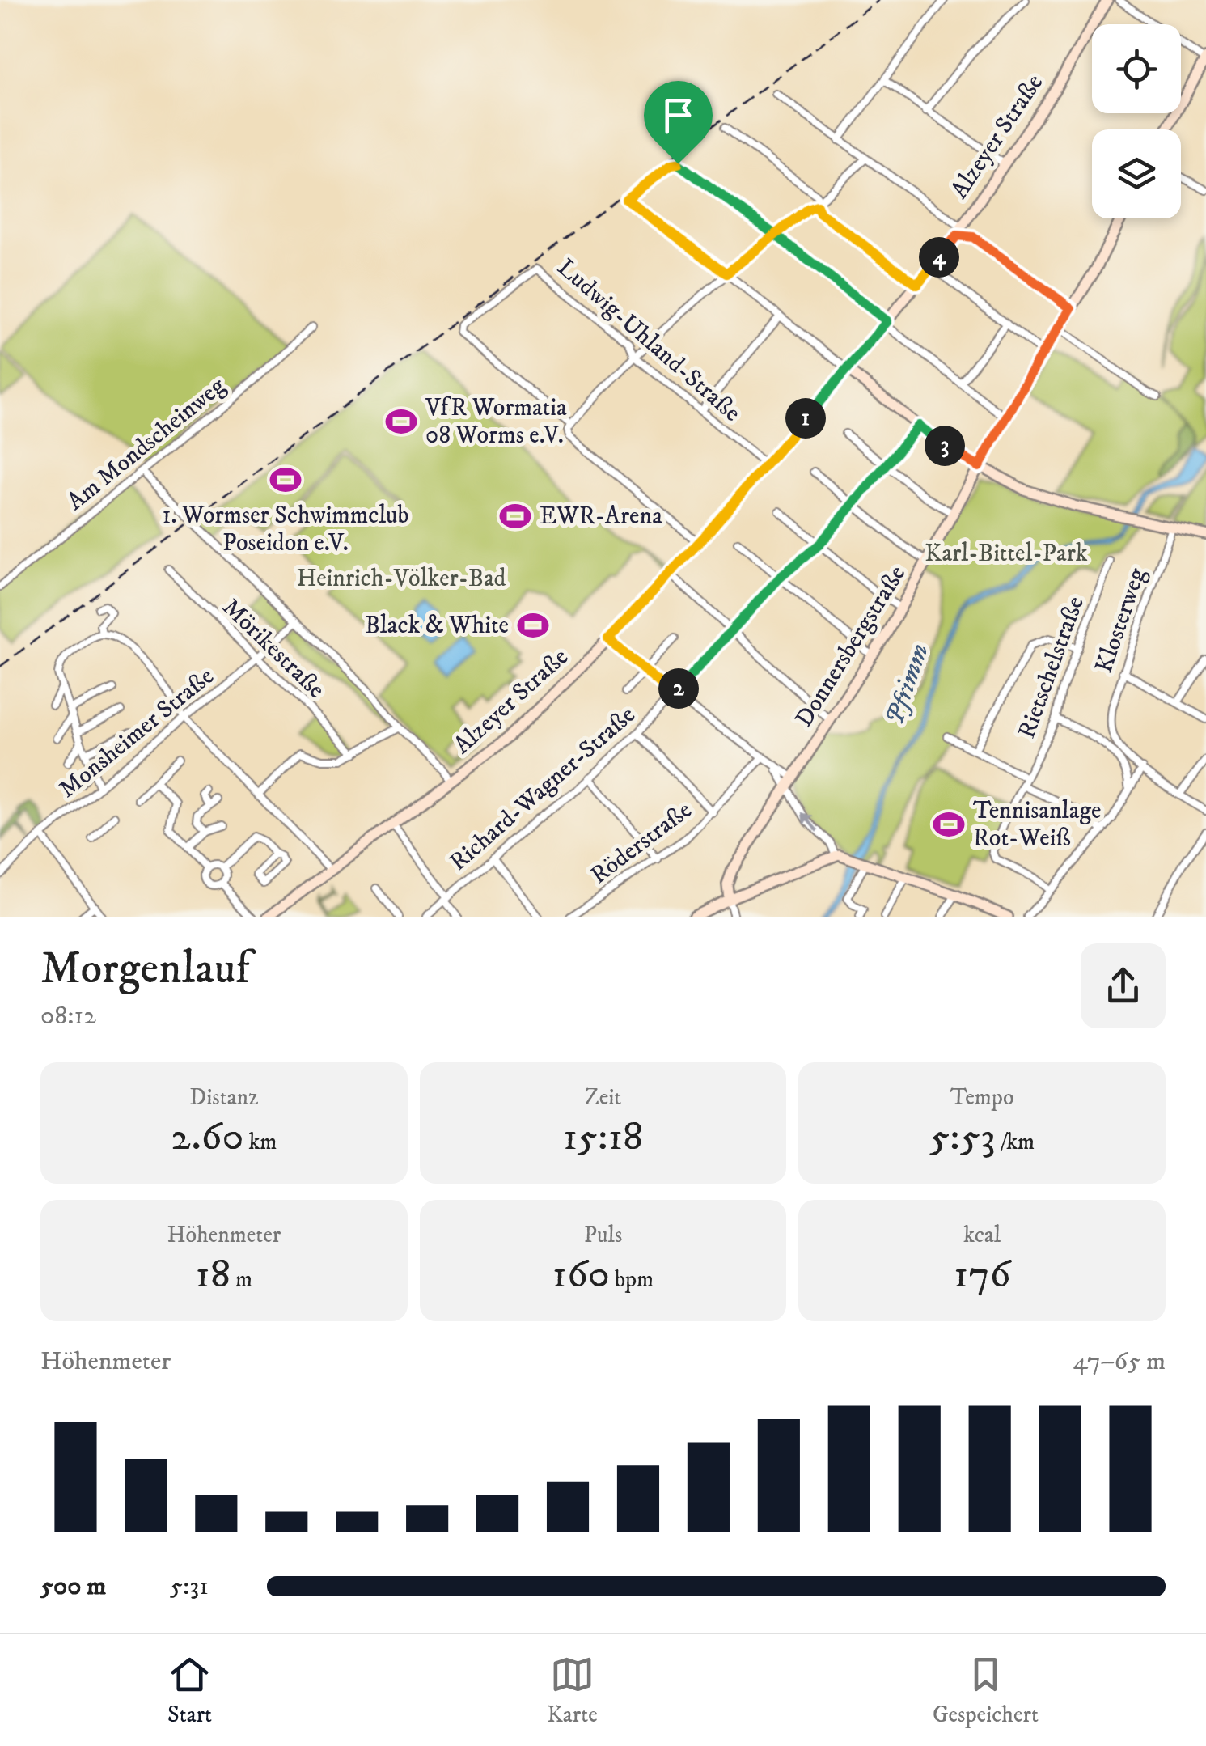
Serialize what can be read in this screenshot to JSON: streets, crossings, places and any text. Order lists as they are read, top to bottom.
{
  "streets": {
    "street": [
      "Alzeyer Straße",
      "Ludwig-Uhland-Straße",
      "Am Mondscheinweg",
      "Klosterweg",
      "Donnersbergstraße",
      "Mörikestraße",
      "Rietschelstraße",
      "Monsheimer Straße",
      "Richard-Wagner-Straße",
      "Röderstraße"
    ]
  },
  "crossings": [
    ["Alzeyer Straße", "Ludwig-Uhland-Straße"],
    ["Mörikestraße", "Monsheimer Straße"]
  ],
  "water": ["Pfrimm"],
  "parks": ["Karl-Bittel-Park", "Heinrich-Völker-Bad"],
  "places": {
    "sports": [
      "VfR Wormatia 08 Worms e.V.",
      "1. Wormser Schwimmclub Poseidon e.V.",
      "EWR-Arena",
      "Black & White",
      "Tennisanlage Rot-Weiß"
    ]
  },
  "page": {
    "pins": [
      "4",
      "1",
      "3",
      "2"
    ],
    "heading": ["Morgenlauf", "08:12"],
    "stats": [
      ["Distanz", "2.60 km"],
      ["Zeit", "15:18"],
      ["Tempo", "5:53 /km"],
      ["Höhenmeter", "18 m"],
      ["Puls", "160 bpm"],
      ["kcal", "176"]
    ],
    "chart": ["Höhenmeter", "47–65 m"],
    "list": [
      {
        "name": "500 m",
        "note": "5:31"
      }
    ],
    "tabs": ["Start", "Karte", "Gespeichert"]
  }
}
